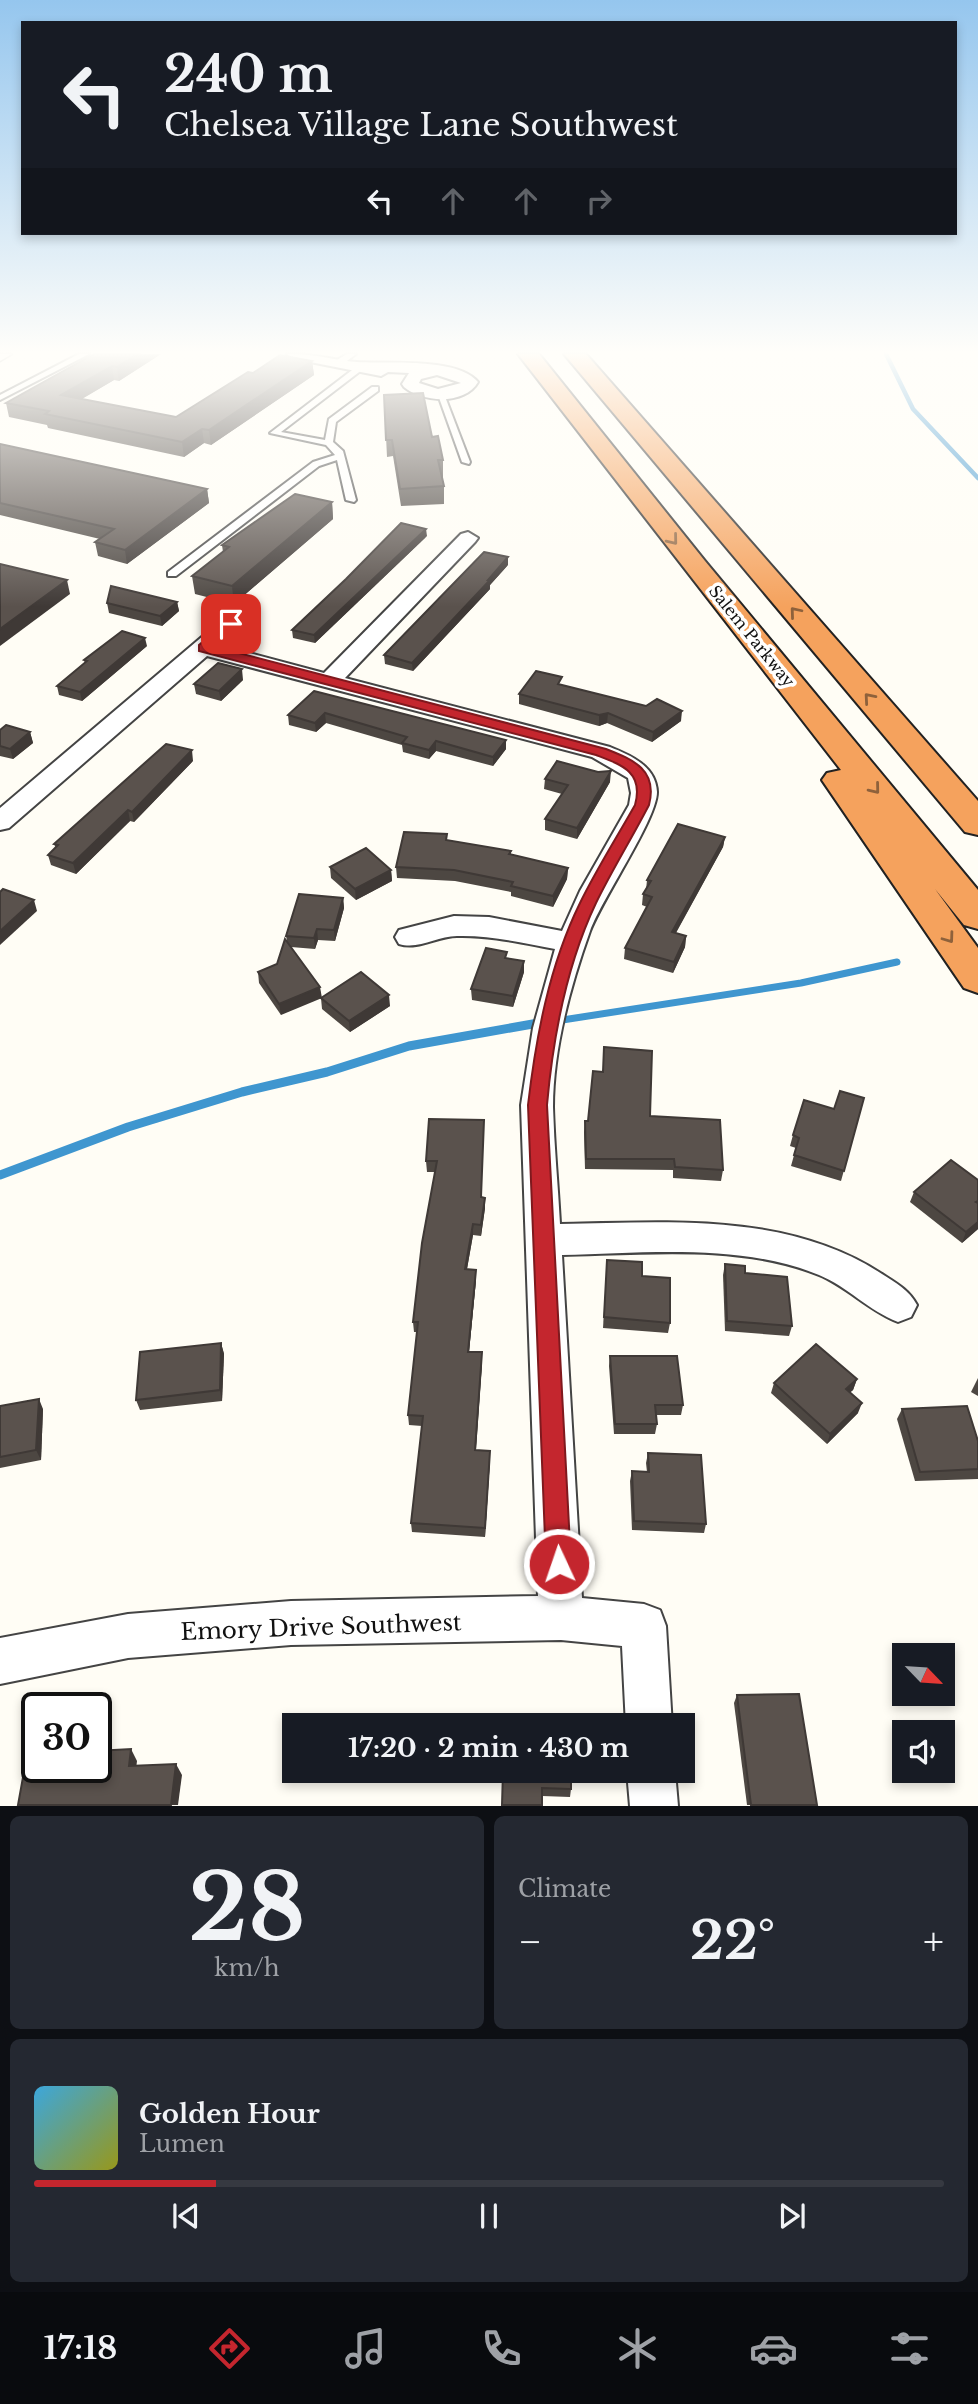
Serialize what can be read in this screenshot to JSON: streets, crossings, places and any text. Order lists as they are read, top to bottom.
{
  "streets": {
    "highway": ["Salem Parkway"],
    "street": ["Emory Drive Southwest"]
  },
  "north": "bottom right",
  "page": {
    "turn": ["240 m", "Chelsea Village Lane Southwest"],
    "limit": "30",
    "trip": "17:20 · 2 min · 430 m",
    "tile": [
      ["28", "km/h"],
      "Climate"
    ],
    "heat": ["−", "22°", "+"],
    "song": ["Golden Hour", "Lumen"],
    "tabs": "17:18"
  }
}
